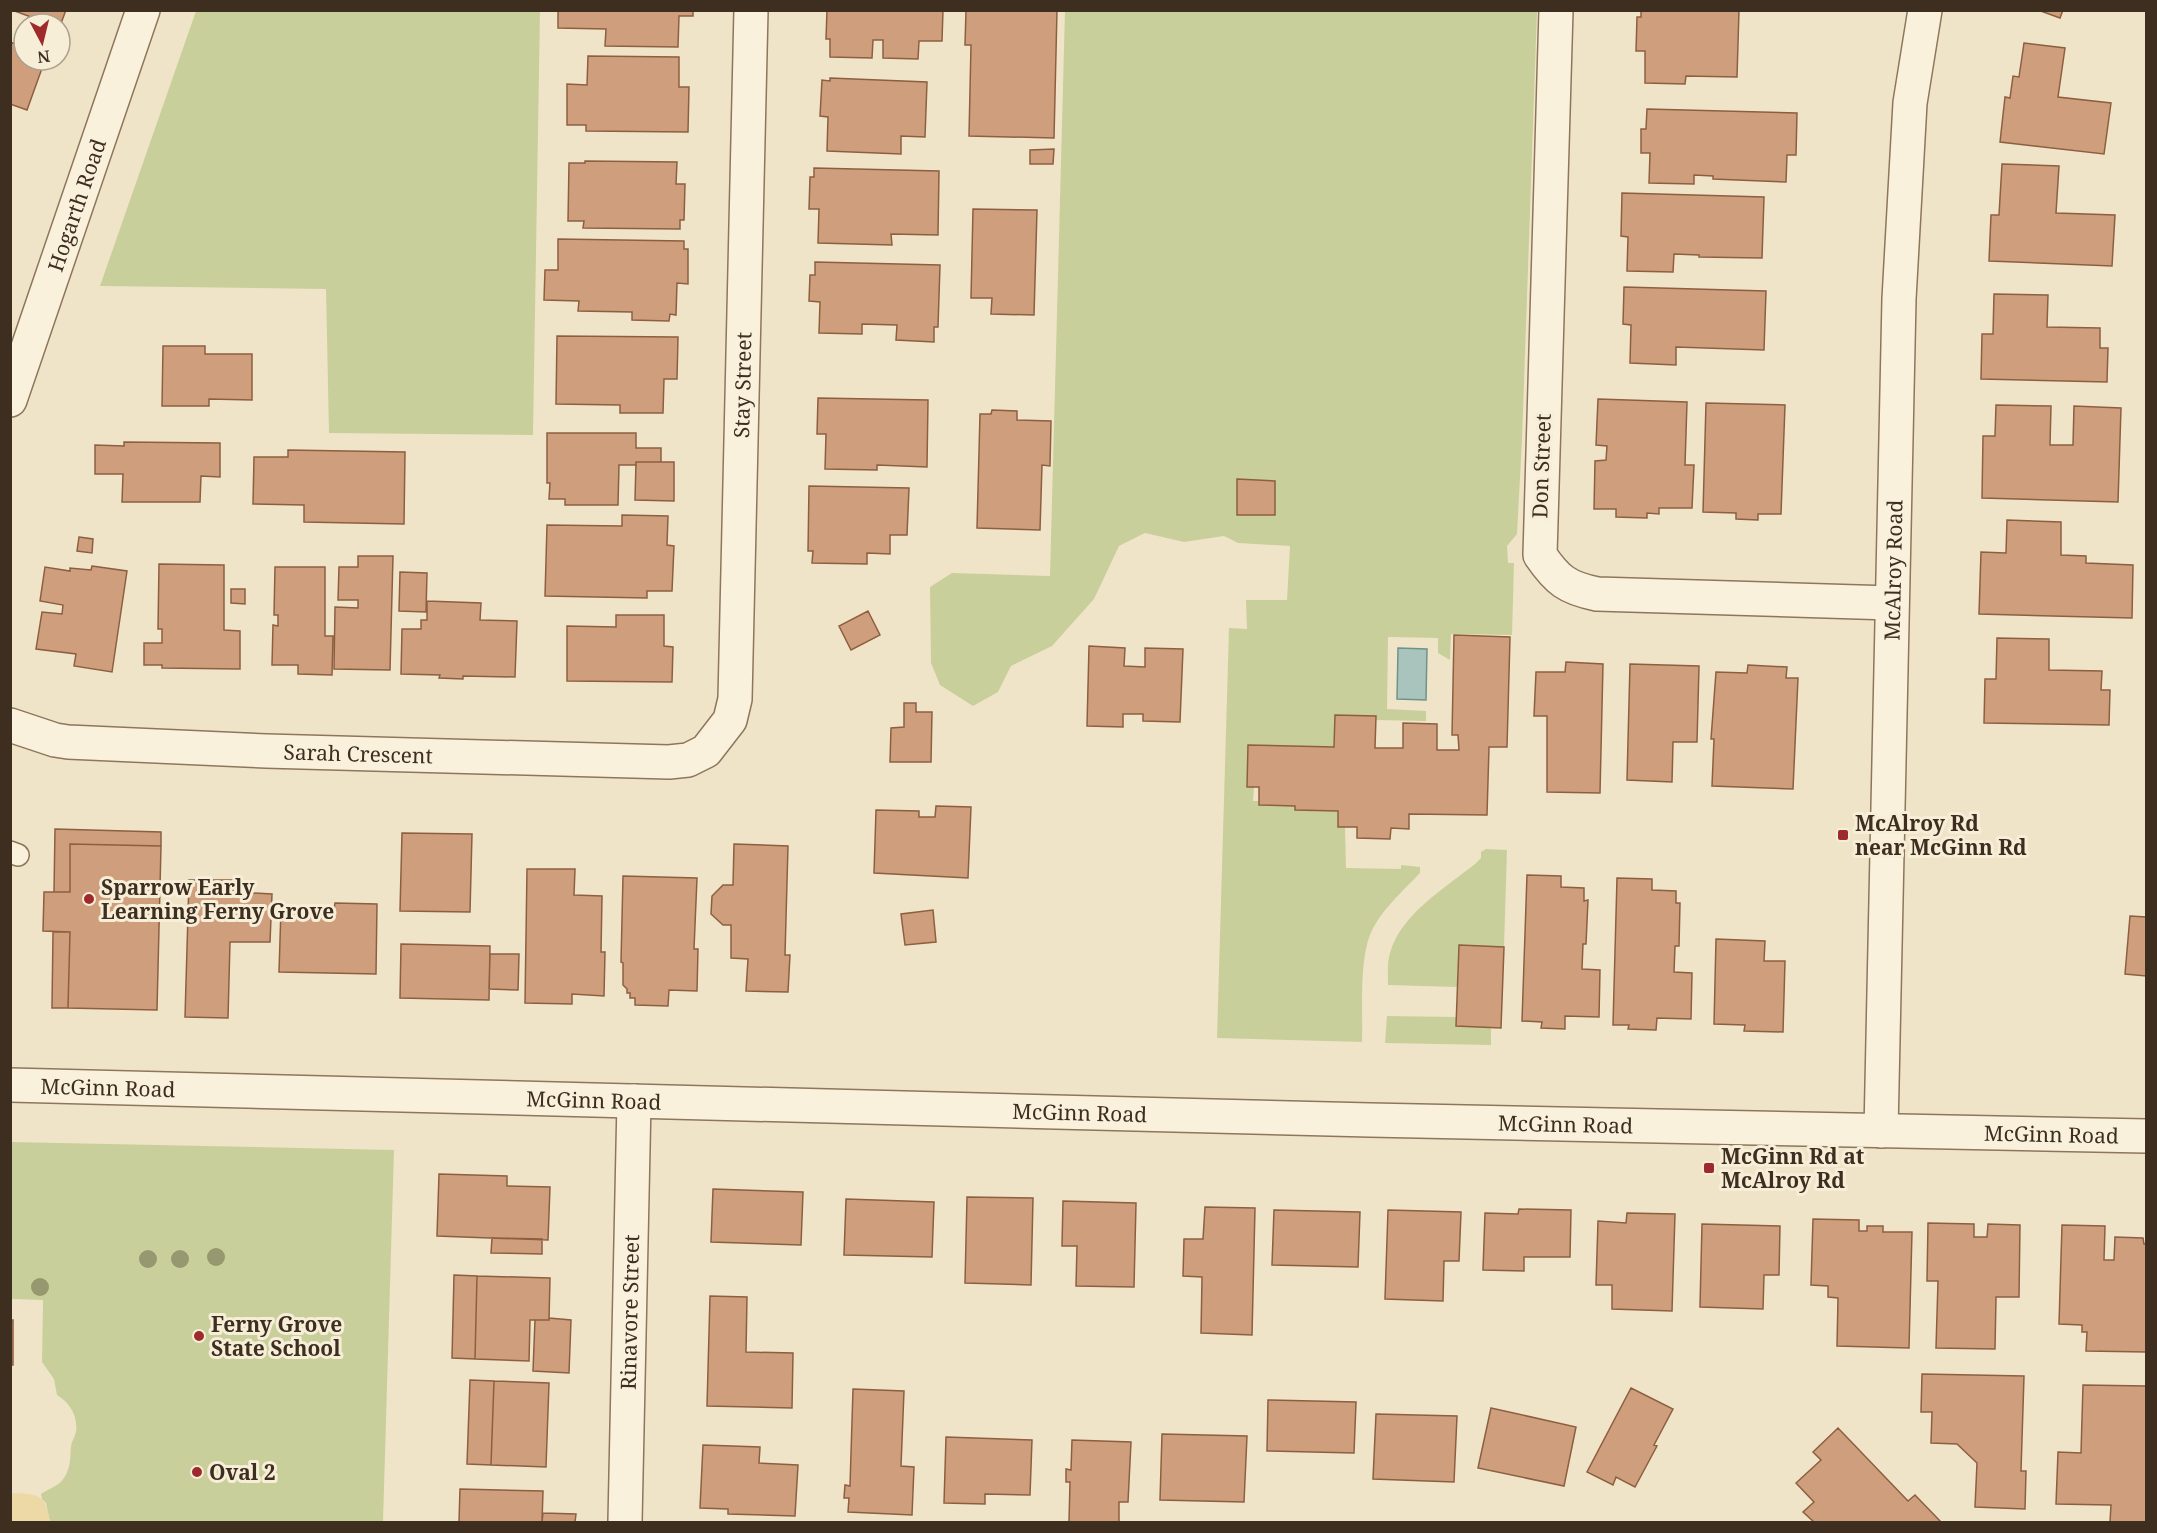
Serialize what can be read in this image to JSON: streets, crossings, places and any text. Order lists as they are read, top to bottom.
{
  "streets": {
    "street": [
      "Hogarth Road",
      "Stay Street",
      "Don Street",
      "McAlroy Road",
      "Sarah Crescent",
      "McGinn Road",
      "Rinavore Street"
    ]
  },
  "crossings": [
    ["Stay Street", "Sarah Crescent"],
    ["Don Street", "McAlroy Road"],
    ["McAlroy Road", "McGinn Road"],
    ["McGinn Road", "Rinavore Street"]
  ],
  "places": {
    "transit": ["McAlroy Rd near McGinn Rd", "McGinn Rd at McAlroy Rd"],
    "other": ["Sparrow Early Learning Ferny Grove", "Ferny Grove State School", "Oval 2"]
  },
  "north": "bottom"
}
